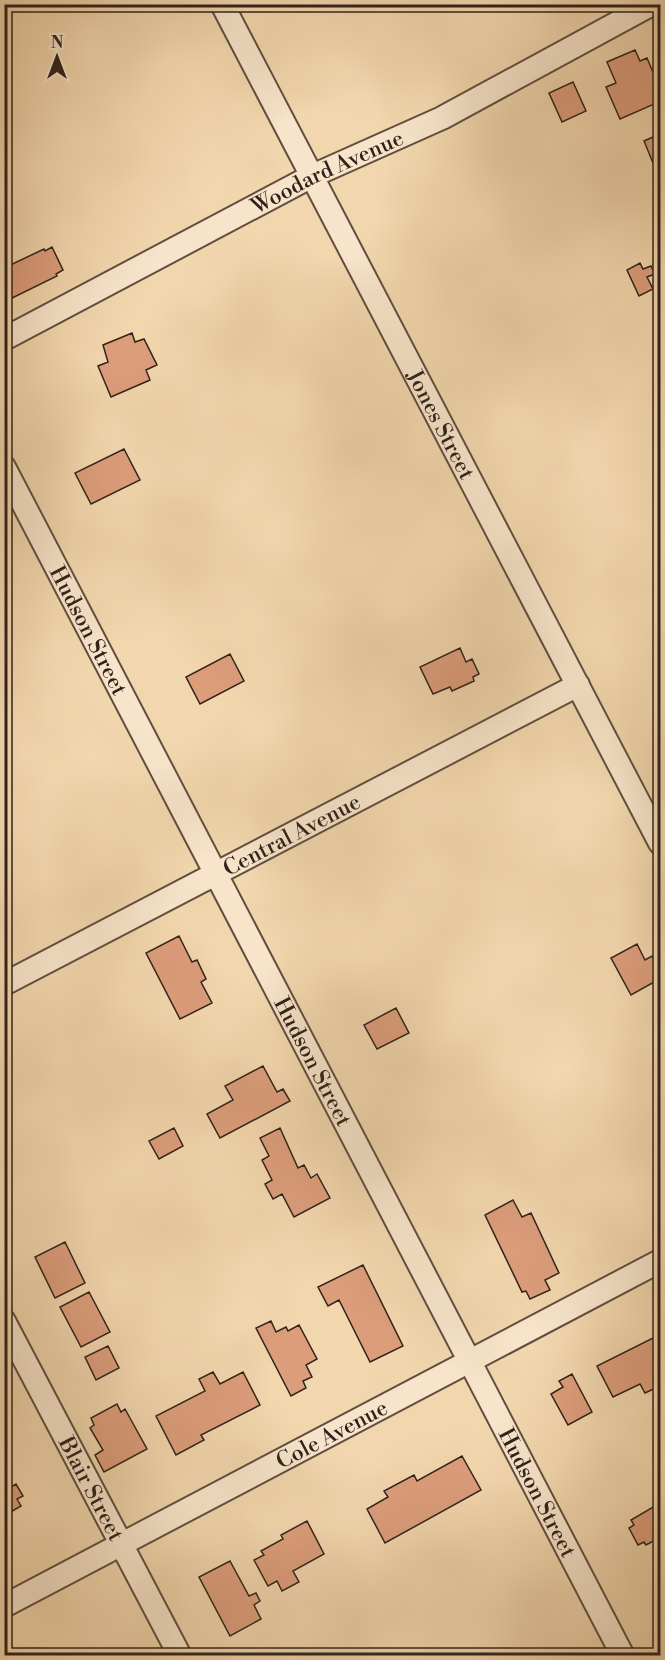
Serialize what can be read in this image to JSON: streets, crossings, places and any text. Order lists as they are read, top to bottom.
{
  "streets": {
    "street": [
      "Woodard Avenue",
      "Jones Street",
      "Hudson Street",
      "Central Avenue",
      "Cole Avenue",
      "Blair Street"
    ]
  },
  "crossings": [
    ["Woodard Avenue", "Jones Street"],
    ["Jones Street", "Central Avenue"],
    ["Hudson Street", "Central Avenue"],
    ["Hudson Street", "Cole Avenue"],
    ["Cole Avenue", "Blair Street"]
  ],
  "north": "top"
}
